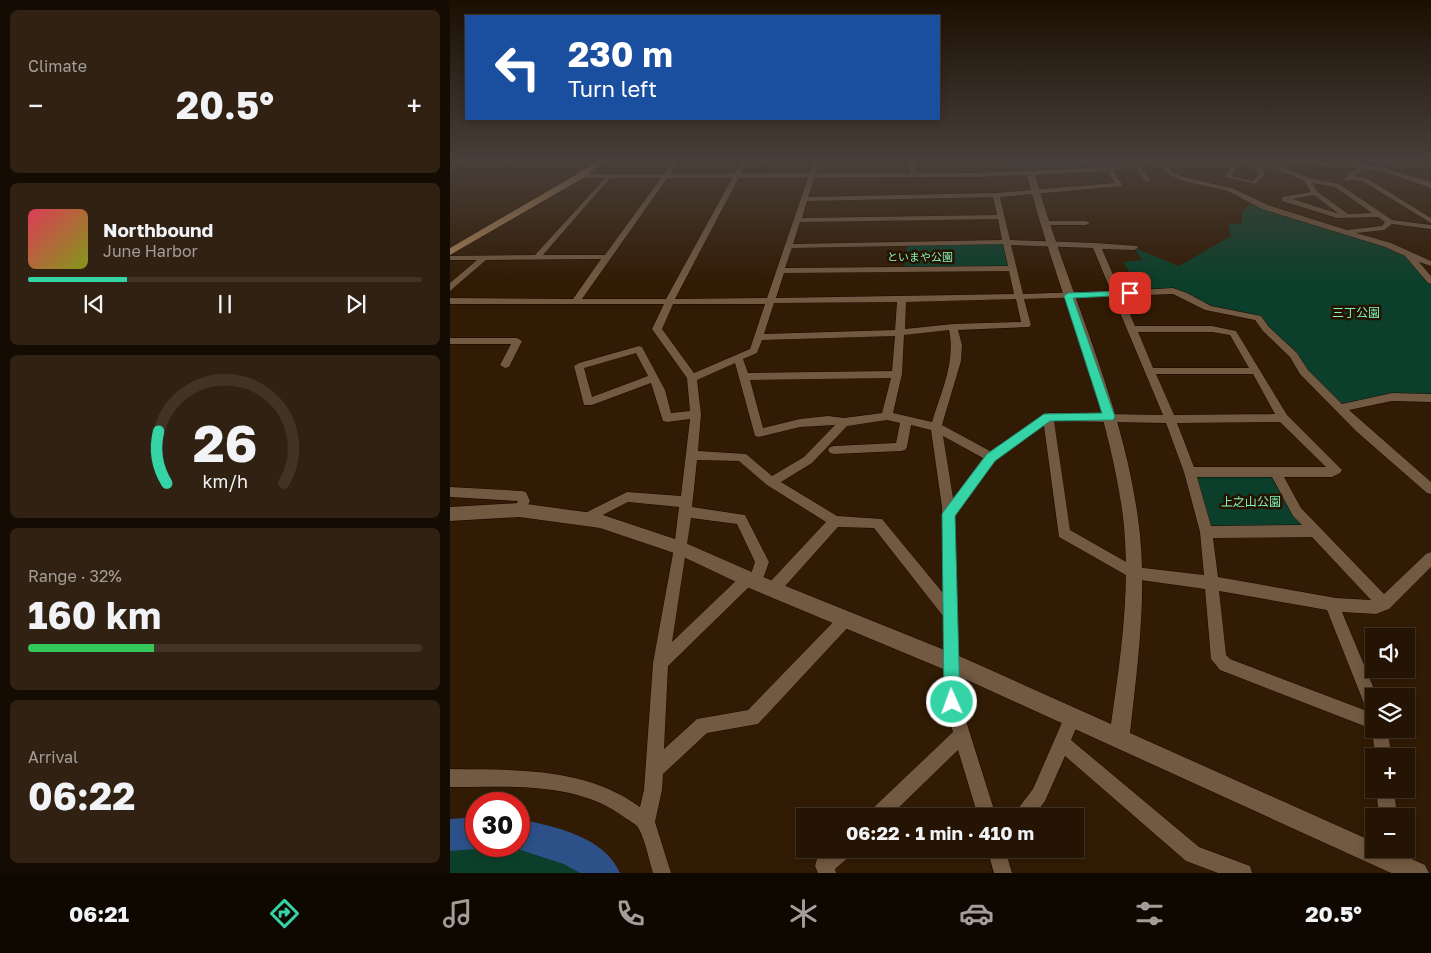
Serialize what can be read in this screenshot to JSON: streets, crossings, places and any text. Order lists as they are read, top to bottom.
{
  "parks": ["といまや公園", "三丁公園", "上之山公園"],
  "page": {
    "tile": [
      "Climate",
      ["Range · 32%", "160 km"],
      ["Arrival", "06:22"]
    ],
    "turn": ["230 m", "Turn left"],
    "heat": ["−", "20.5°", "+"],
    "song": ["Northbound", "June Harbor"],
    "map_buttons": ["+", "−"],
    "limit": "30",
    "trip": "06:22 · 1 min · 410 m",
    "tabs": ["06:21", "20.5°"],
    "gauge": ["26", "km/h"]
  }
}
